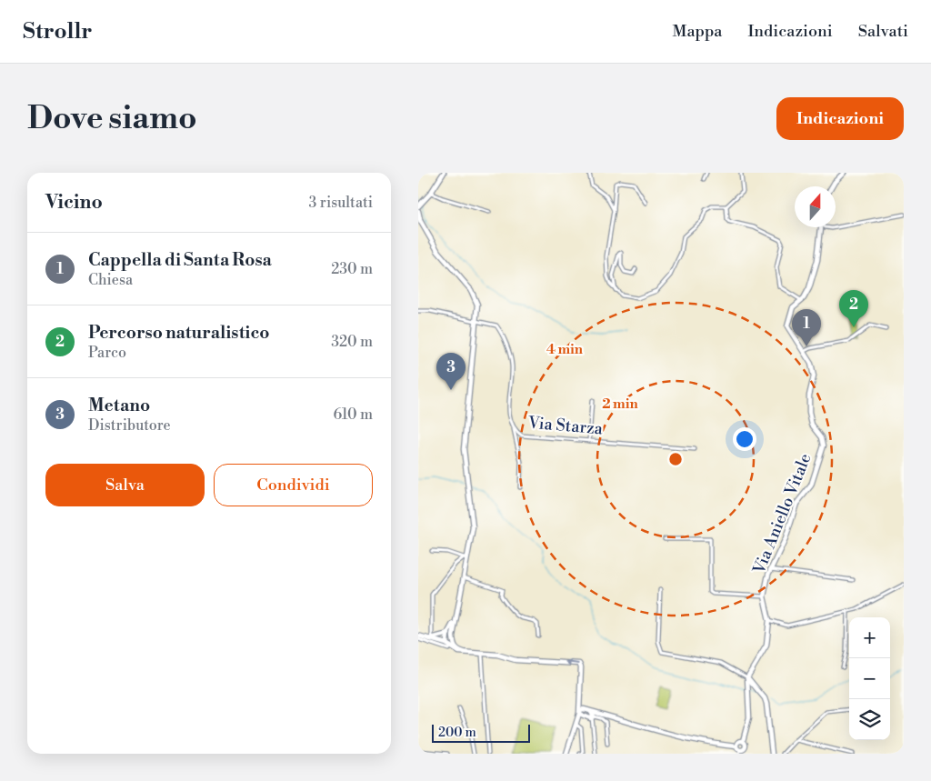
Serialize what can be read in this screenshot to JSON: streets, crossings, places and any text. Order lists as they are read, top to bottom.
{
  "streets": {
    "street": ["Via Starza", "Via Aniello Vitale"]
  },
  "scale_bar": "200 m",
  "north": "top",
  "page": {
    "header": "Strollr",
    "nav": ["Mappa", "Indicazioni", "Salvati"],
    "buttons": [
      "Indicazioni",
      ["Salva", "Condividi"]
    ],
    "title": "Dove siamo",
    "heading": ["Vicino", "3 risultati"],
    "list": [
      {
        "mark": "1",
        "name": "Cappella di Santa Rosa",
        "note": "Chiesa",
        "value": "230 m"
      },
      {
        "mark": "2",
        "name": "Percorso naturalistico",
        "note": "Parco",
        "value": "320 m"
      },
      {
        "mark": "3",
        "name": "Metano",
        "note": "Distributore",
        "value": "610 m"
      }
    ],
    "pins": ["2", "1", "3"],
    "map_buttons": ["+", "−"],
    "scale": "200 m"
  },
  "rings": ["4 min", "2 min"]
}
